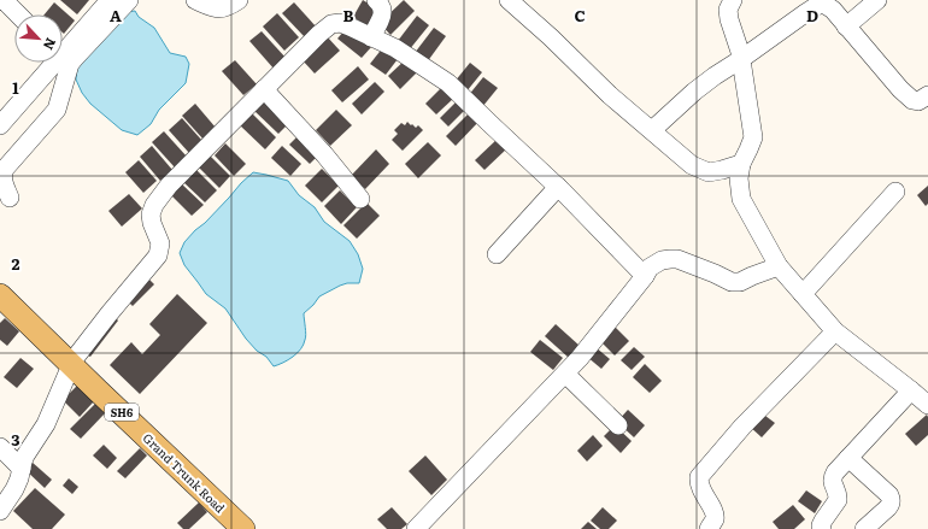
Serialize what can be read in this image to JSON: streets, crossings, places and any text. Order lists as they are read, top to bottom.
{
  "streets": {
    "main road": ["SH6", "Grand Trunk Road"]
  },
  "north": "bottom right",
  "grid": {
    "columns": [
      "A",
      "B",
      "C",
      "D"
    ],
    "rows": ["1", "2", "3"]
  }
}
